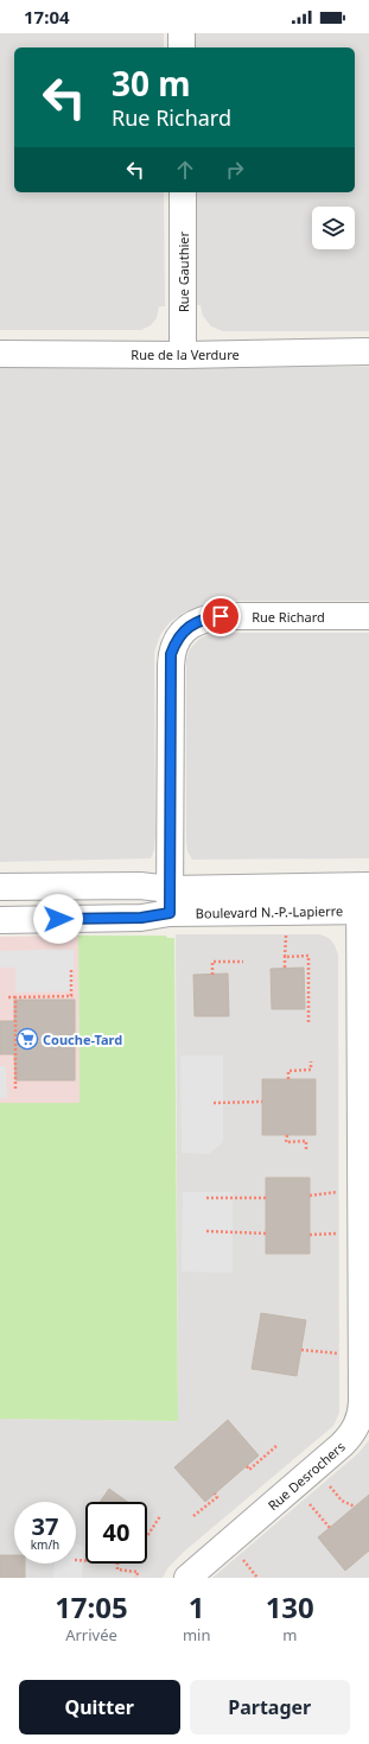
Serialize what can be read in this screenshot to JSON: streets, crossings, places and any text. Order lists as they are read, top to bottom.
{
  "streets": {
    "street": [
      "Rue Gauthier",
      "Rue de la Verdure",
      "Rue Richard",
      "Boulevard N.-P.-Lapierre",
      "Rue Desrochers"
    ]
  },
  "crossings": [
    ["Rue Gauthier", "Rue de la Verdure"],
    ["Rue Richard", "Boulevard N.-P.-Lapierre"],
    ["Boulevard N.-P.-Lapierre", "Rue Desrochers"]
  ],
  "places": {
    "supermarket": ["Couche-Tard"]
  },
  "page": {
    "status": "17:04",
    "turn": ["30 m", "Rue Richard"],
    "speed": "37 km/h",
    "limit": "40",
    "eta": [
      "17:05",
      "Arrivée",
      "1",
      "min",
      "130",
      "m"
    ],
    "buttons": ["Quitter", "Partager"]
  }
}
